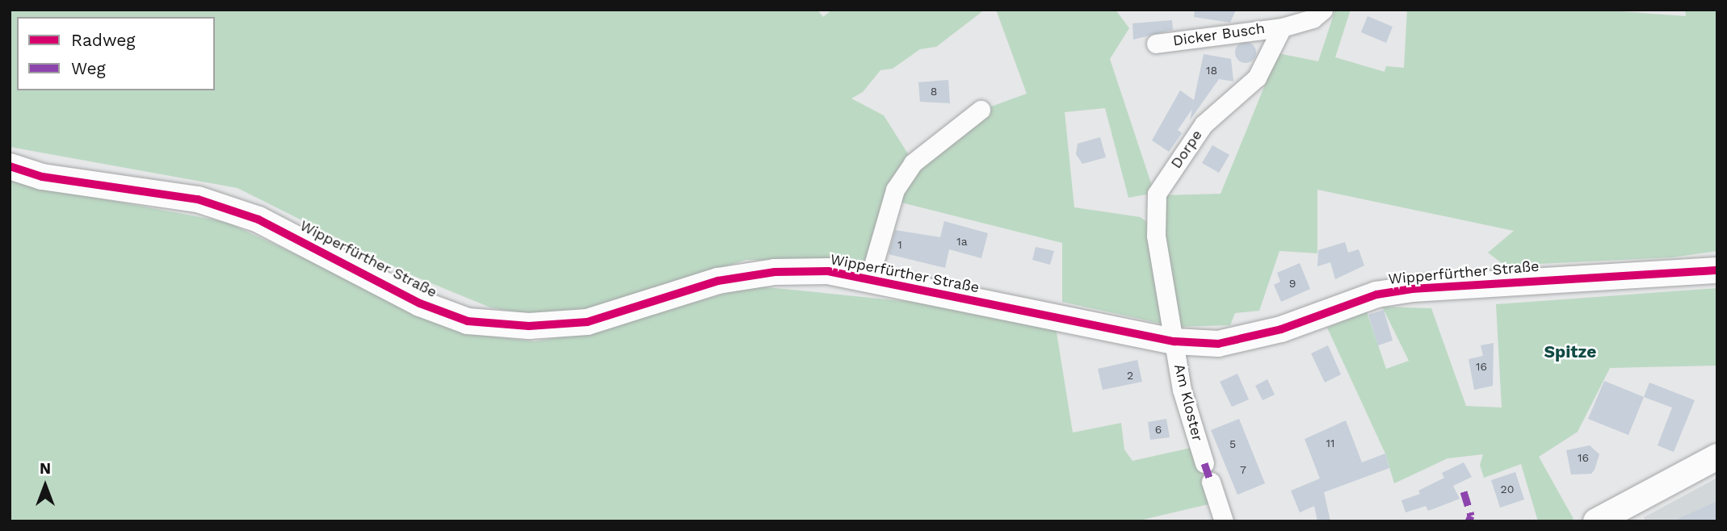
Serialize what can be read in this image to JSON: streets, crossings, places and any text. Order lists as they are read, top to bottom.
{
  "streets": {
    "main road": ["Wipperfürther Straße"],
    "street": ["Dicker Busch", "Dorpe", "Am Kloster"]
  },
  "crossings": [
    ["Dicker Busch", "Dorpe"],
    ["Dorpe", "Wipperfürther Straße"],
    ["Dorpe", "Am Kloster"],
    ["Wipperfürther Straße", "Am Kloster"]
  ],
  "districts": ["Spitze"],
  "house_numbers": [
    "18",
    "8",
    "1a",
    "1",
    "9",
    "16",
    "2",
    "6",
    "11",
    "5",
    "16",
    "7",
    "20"
  ],
  "legend": ["Radweg", "Weg"],
  "north": "top"
}
